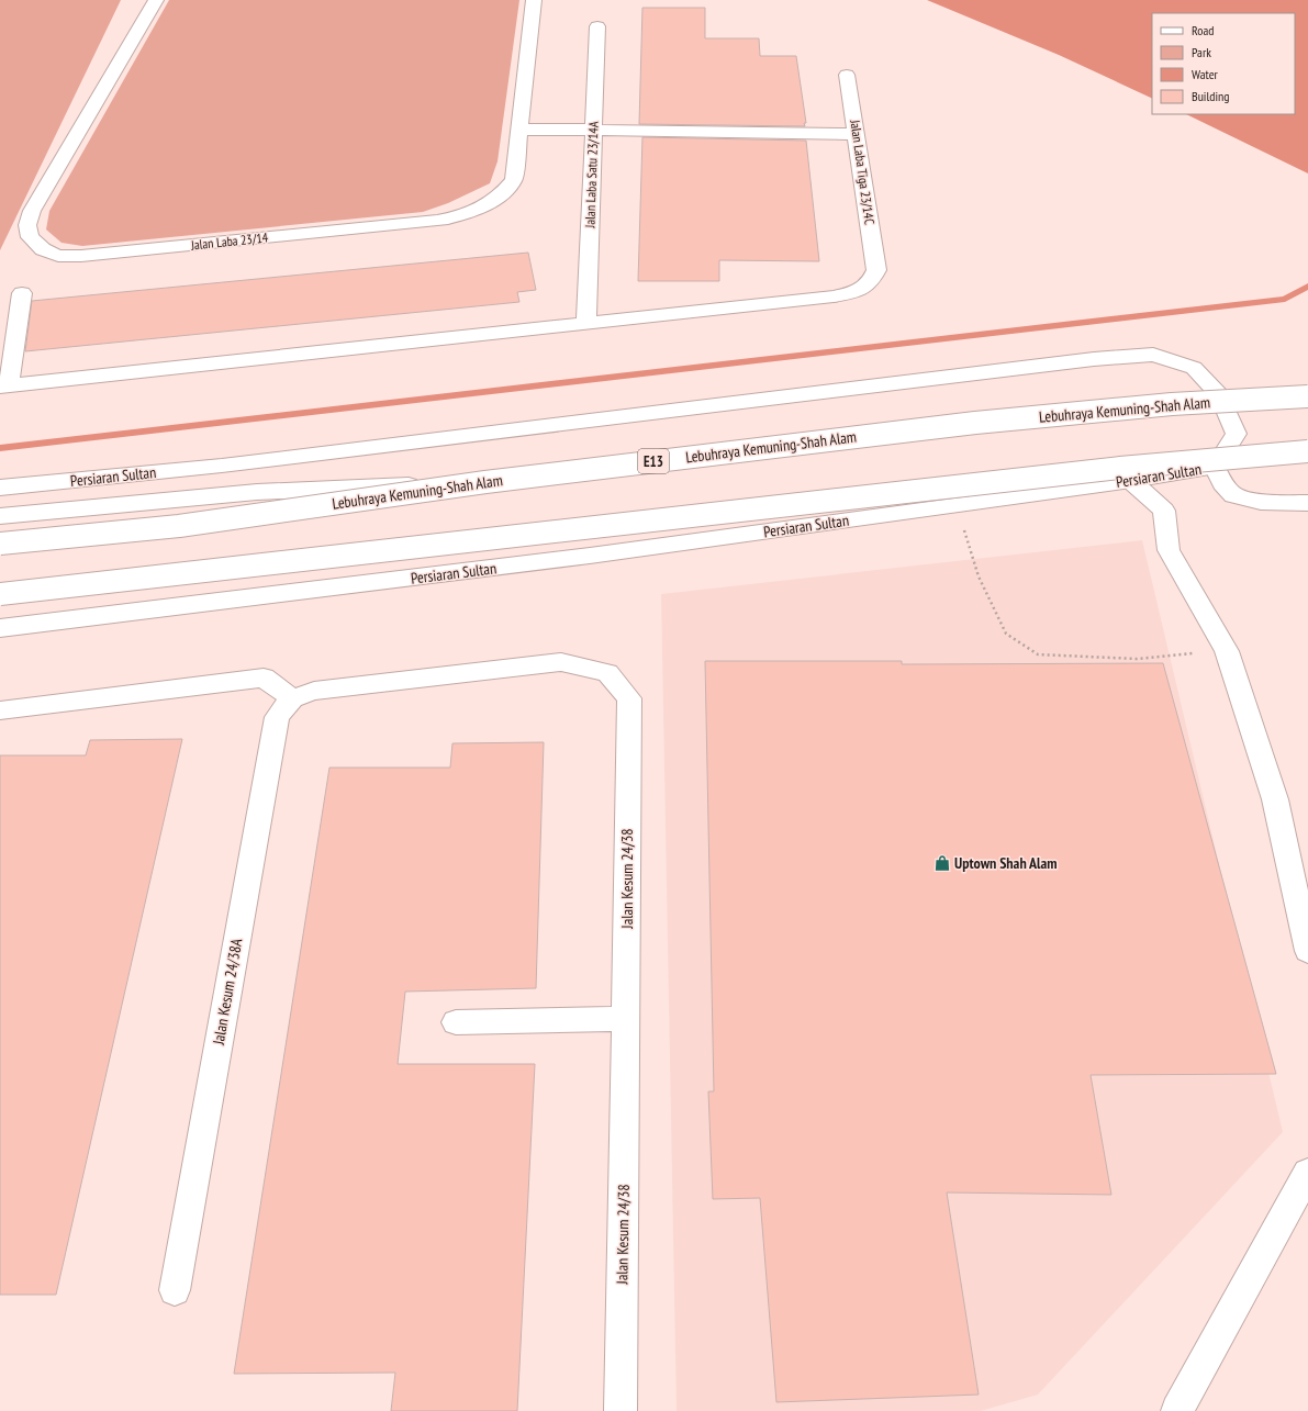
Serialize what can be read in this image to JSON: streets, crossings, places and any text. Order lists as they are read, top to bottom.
{
  "streets": {
    "main road": [
      "Jalan Laba Tiga 23/14C",
      "Jalan Laba Satu 23/14A",
      "Jalan Laba 23/14",
      "Lebuhraya Kemuning-Shah Alam",
      "E13",
      "Persiaran Sultan",
      "Jalan Kesum 24/38",
      "Jalan Kesum 24/38A"
    ]
  },
  "crossings": [
    ["Jalan Laba Tiga 23/14C", "Jalan Laba Satu 23/14A"],
    ["Jalan Kesum 24/38", "Jalan Kesum 24/38A"]
  ],
  "places": {
    "shop": ["Uptown Shah Alam"]
  },
  "legend": [
    "Road",
    "Park",
    "Water",
    "Building"
  ]
}
